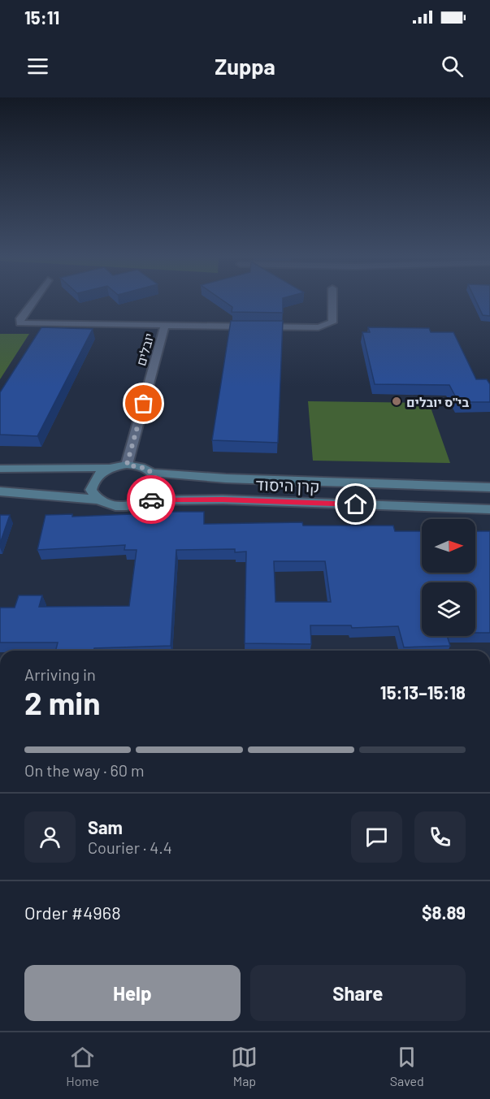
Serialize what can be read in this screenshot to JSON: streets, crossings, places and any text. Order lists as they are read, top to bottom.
{
  "streets": {
    "main road": ["קרן היסוד"],
    "street": ["יובלים"]
  },
  "crossings": [
    ["יובלים", "קרן היסוד"]
  ],
  "places": ["בי\"ס יובלים"],
  "north": "right",
  "page": {
    "status": "15:11",
    "header": "Zuppa",
    "heading": ["2 min", "Arriving in", "15:13–15:18"],
    "panel": [
      "Sam",
      "Courier · 4.4",
      "Order #4968",
      "$8.89"
    ],
    "bar": "On the way · 60 m",
    "buttons": ["Help", "Share"],
    "tabs": ["Home", "Map", "Saved"]
  }
}
